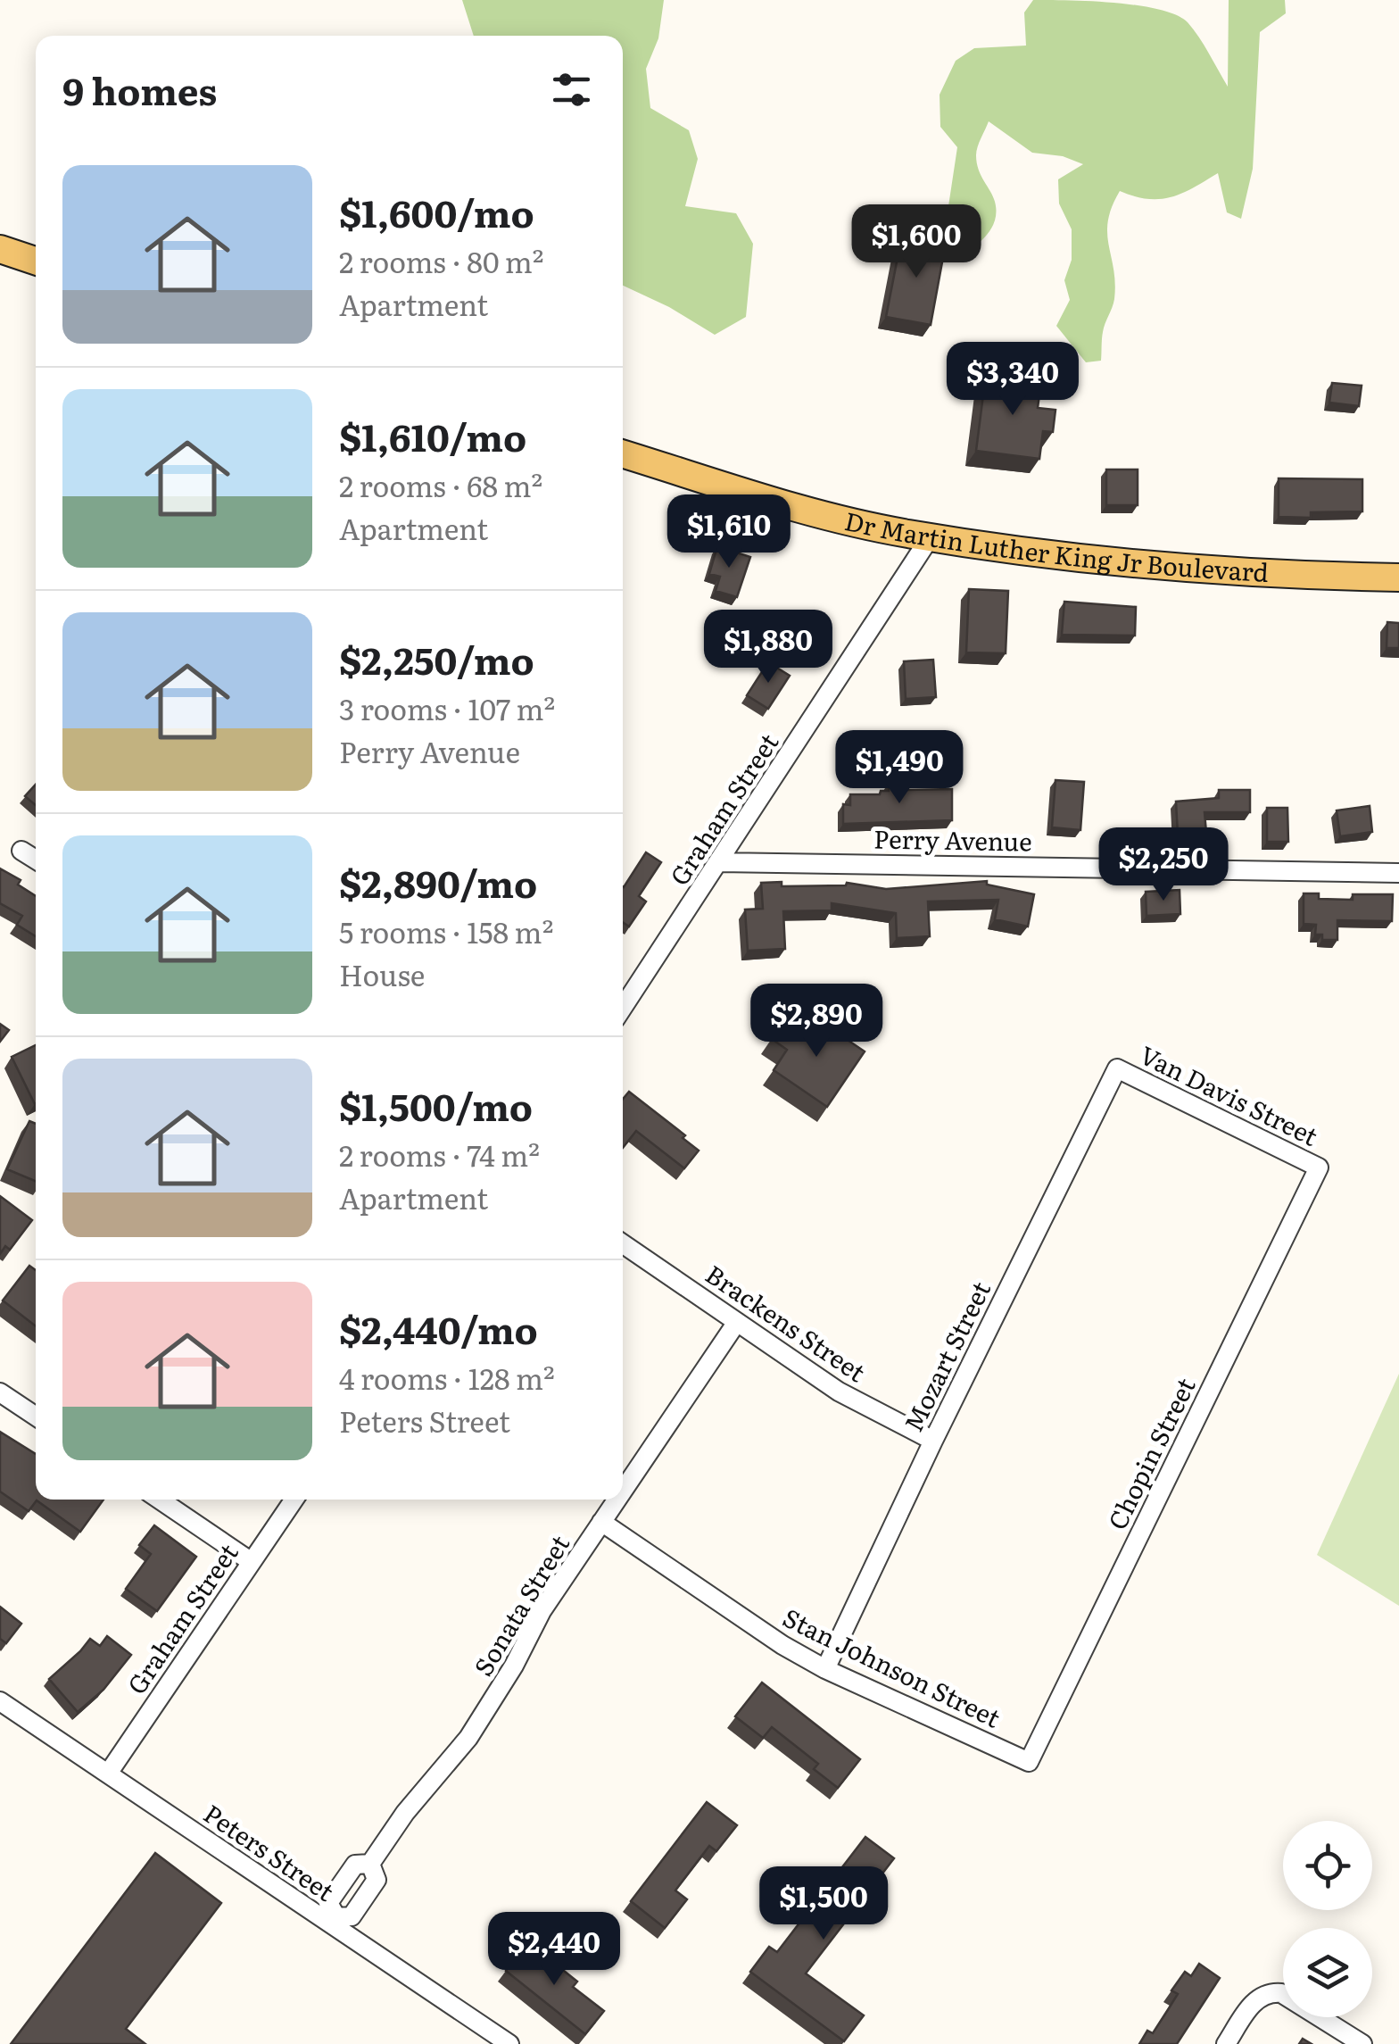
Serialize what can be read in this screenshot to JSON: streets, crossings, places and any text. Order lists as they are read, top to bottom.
{
  "streets": {
    "main road": ["Dr Martin Luther King Jr Boulevard"],
    "street": [
      "Graham Street",
      "Perry Avenue",
      "Van Davis Street",
      "Brackens Street",
      "Mozart Street",
      "Chopin Street",
      "Sonata Street",
      "Stan Johnson Street",
      "Peters Street"
    ]
  },
  "crossings": [
    ["Dr Martin Luther King Jr Boulevard", "Graham Street"],
    ["Graham Street", "Perry Avenue"],
    ["Graham Street", "Peters Street"],
    ["Van Davis Street", "Mozart Street"],
    ["Van Davis Street", "Chopin Street"],
    ["Brackens Street", "Mozart Street"],
    ["Brackens Street", "Sonata Street"],
    ["Mozart Street", "Stan Johnson Street"],
    ["Chopin Street", "Stan Johnson Street"],
    ["Sonata Street", "Stan Johnson Street"],
    ["Sonata Street", "Peters Street"]
  ],
  "page": {
    "heading": "9 homes",
    "list": [
      {
        "name": "$1,600/mo",
        "note": "2 rooms · 80 m² · Apartment"
      },
      {
        "name": "$1,610/mo",
        "note": "2 rooms · 68 m² · Apartment"
      },
      {
        "name": "$2,250/mo",
        "note": "3 rooms · 107 m² · Perry Avenue"
      },
      {
        "name": "$2,890/mo",
        "note": "5 rooms · 158 m² · House"
      },
      {
        "name": "$1,500/mo",
        "note": "2 rooms · 74 m² · Apartment"
      },
      {
        "name": "$2,440/mo",
        "note": "4 rooms · 128 m² · Peters Street"
      }
    ],
    "price": [
      "$1,600",
      "$3,340",
      "$1,610",
      "$1,880",
      "$1,490",
      "$2,250",
      "$2,890",
      "$1,500",
      "$2,440"
    ]
  }
}
